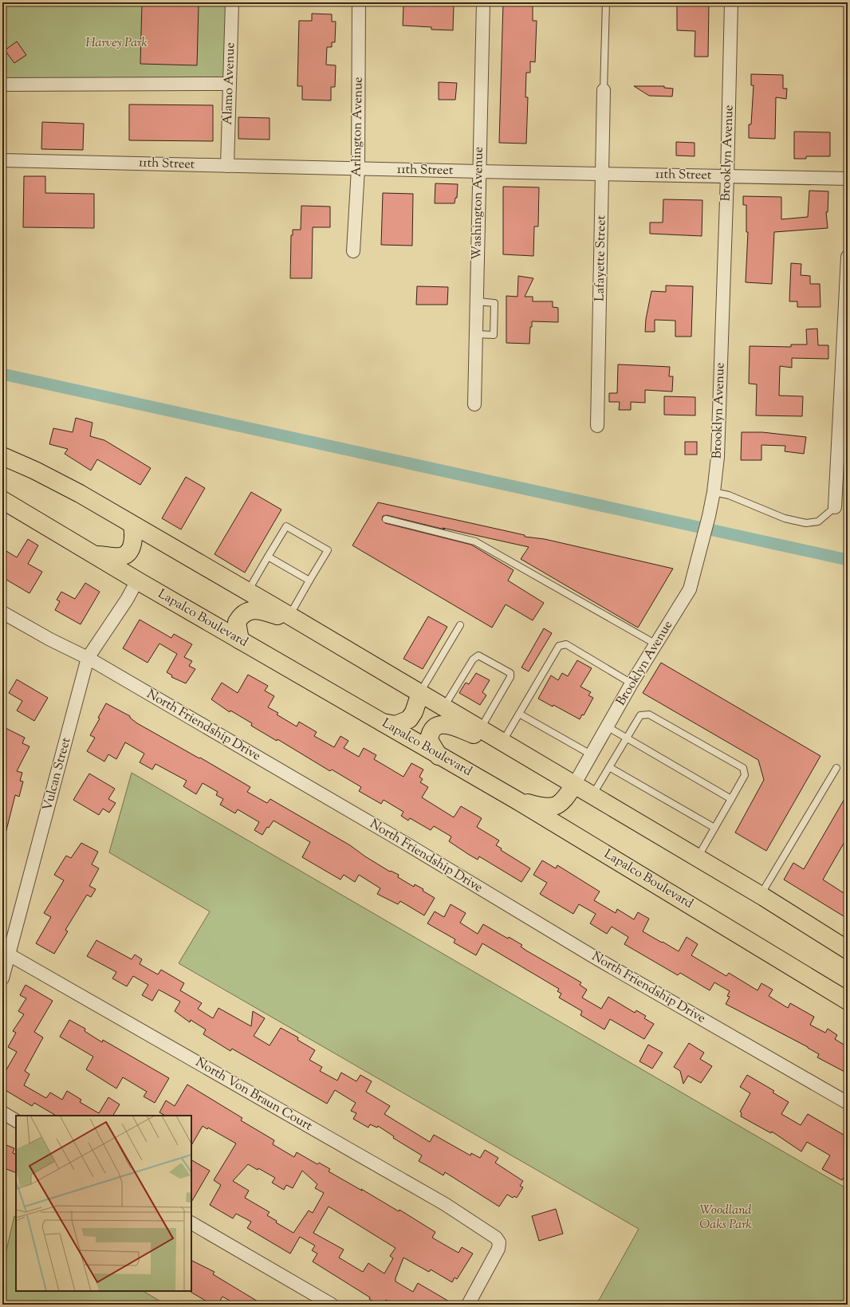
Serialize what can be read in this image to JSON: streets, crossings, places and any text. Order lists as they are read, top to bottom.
{
  "streets": {
    "main road": ["Lapalco Boulevard"],
    "street": [
      "Alamo Avenue",
      "Arlington Avenue",
      "Brooklyn Avenue",
      "11th Street",
      "Washington Avenue",
      "Lafayette Street",
      "North Friendship Drive",
      "Vulcan Street",
      "North Von Braun Court"
    ]
  },
  "crossings": [
    ["Alamo Avenue", "11th Street"],
    ["Arlington Avenue", "11th Street"],
    ["Brooklyn Avenue", "11th Street"],
    ["11th Street", "Washington Avenue"],
    ["11th Street", "Lafayette Street"],
    ["Lapalco Boulevard", "Vulcan Street"],
    ["North Friendship Drive", "Vulcan Street"],
    ["Vulcan Street", "North Von Braun Court"]
  ],
  "parks": ["Harvey Park", "Woodland Oaks Park"]
}
